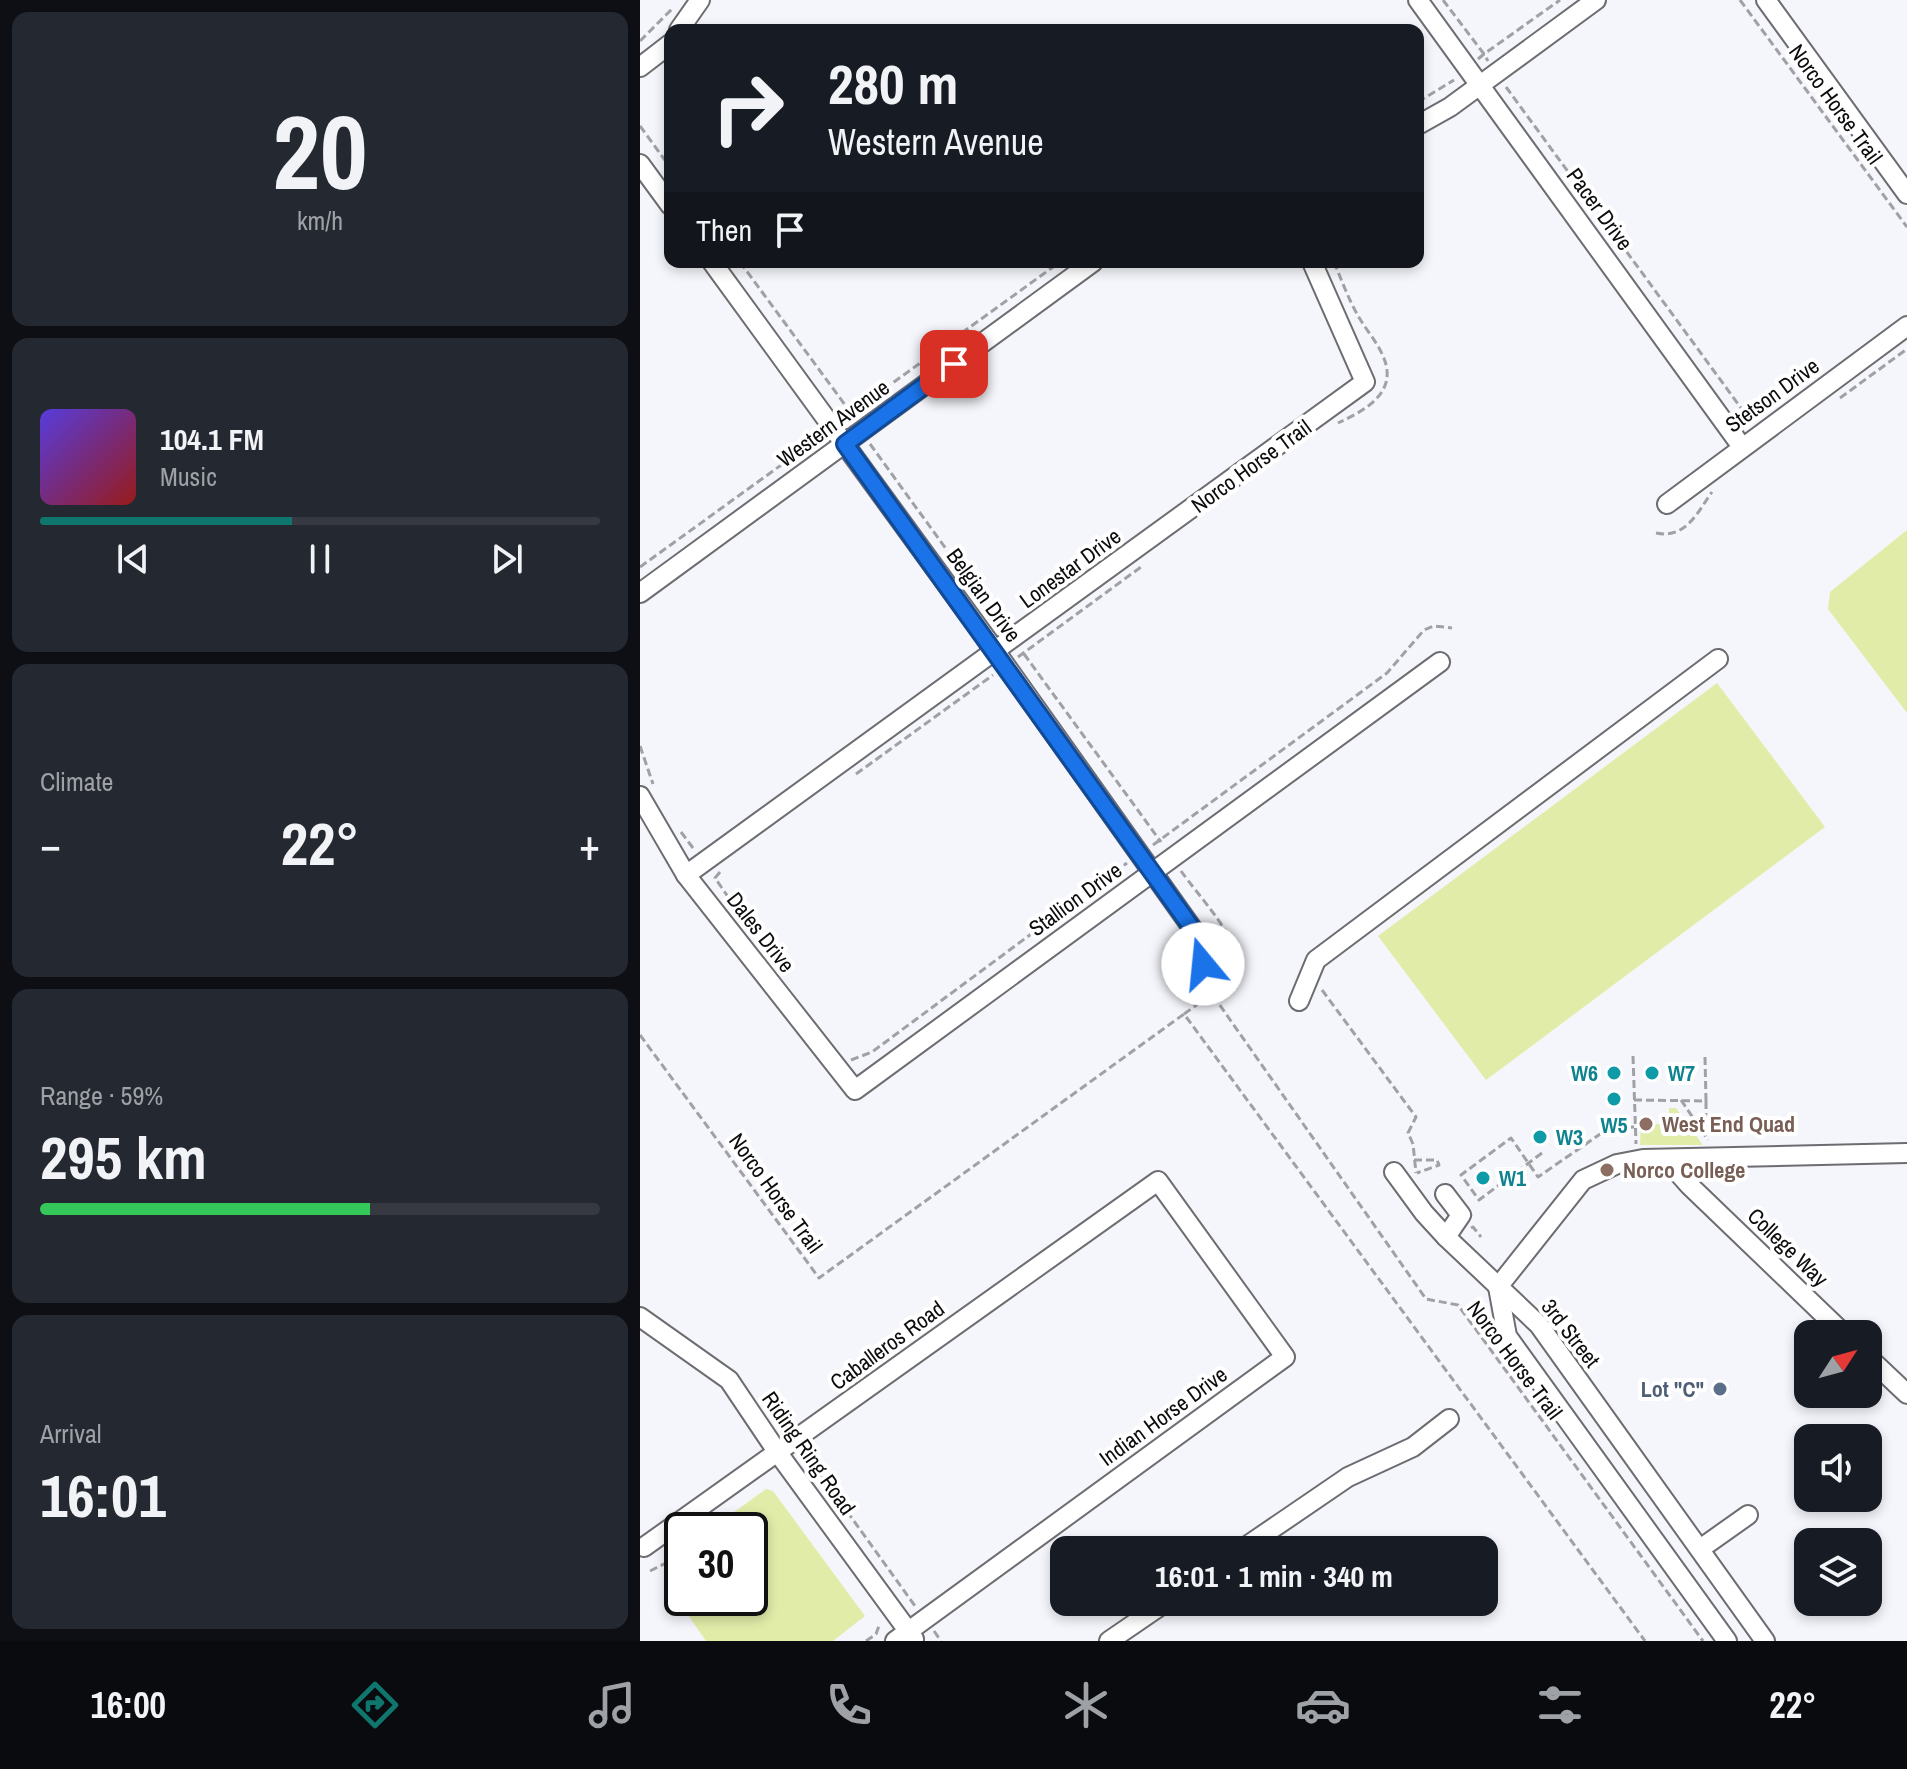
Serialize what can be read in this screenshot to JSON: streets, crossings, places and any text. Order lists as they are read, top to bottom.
{
  "streets": {
    "street": [
      "Pacer Drive",
      "Stetson Drive",
      "Western Avenue",
      "Lonestar Drive",
      "Belgian Drive",
      "Stallion Drive",
      "Dales Drive",
      "College Way",
      "3rd Street",
      "Caballeros Road",
      "Indian Horse Drive",
      "Riding Ring Road"
    ],
    "path": ["Norco Horse Trail"]
  },
  "crossings": [
    ["Norco Horse Trail", "Western Avenue"],
    ["Norco Horse Trail", "Lonestar Drive"],
    ["Norco Horse Trail", "Stallion Drive"],
    ["Pacer Drive", "Stetson Drive"],
    ["Western Avenue", "Belgian Drive"],
    ["Lonestar Drive", "Belgian Drive"],
    ["Lonestar Drive", "Dales Drive"],
    ["Belgian Drive", "Stallion Drive"],
    ["Stallion Drive", "Dales Drive"],
    ["Caballeros Road", "Indian Horse Drive"],
    ["Caballeros Road", "Riding Ring Road"],
    ["Indian Horse Drive", "Riding Ring Road"]
  ],
  "places": [
    "W6",
    "W7",
    "W5",
    "West End Quad",
    "W3",
    "Norco College",
    "W1",
    "Lot \"C\""
  ],
  "north": "top right",
  "page": {
    "tile": [
      ["20", "km/h"],
      "Climate",
      ["Range · 59%", "295 km"],
      ["Arrival", "16:01"]
    ],
    "turn": ["280 m", "Western Avenue"],
    "then": "Then",
    "song": ["104.1 FM", "Music"],
    "heat": ["−", "22°", "+"],
    "limit": "30",
    "trip": "16:01 · 1 min · 340 m",
    "tabs": ["16:00", "22°"]
  }
}
